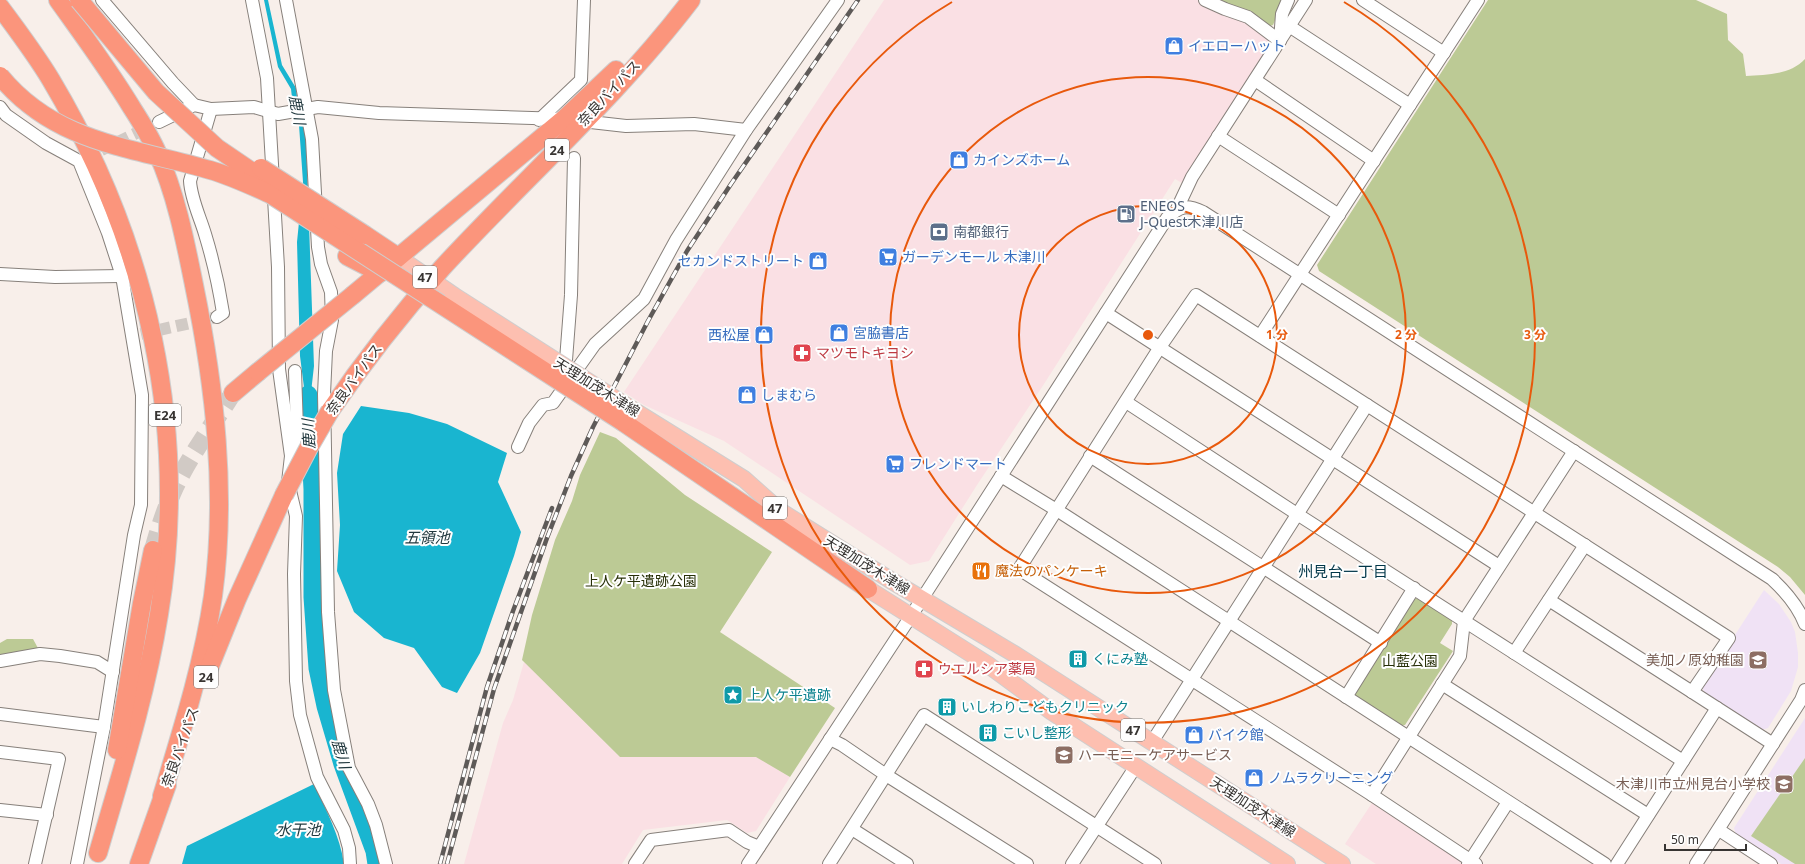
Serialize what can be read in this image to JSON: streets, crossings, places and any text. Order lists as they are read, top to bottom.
{
  "streets": {
    "highway": ["奈良バイパス", "24", "E24"],
    "main road": ["47", "天理加茂木津線"]
  },
  "crossings": [
    ["奈良バイパス", "天理加茂木津線"]
  ],
  "districts": ["州見台一丁目"],
  "water": ["鹿川", "五領池", "水干池"],
  "parks": ["上人ケ平遺跡公園", "山藍公園"],
  "places": {
    "shop": [
      "イエローハット",
      "カインズホーム",
      "セカンドストリート",
      "宮脇書店",
      "西松屋",
      "しまむら",
      "バイク館",
      "ノムラクリーニング"
    ],
    "fuel station": ["ENEOS J-Quest木津川店"],
    "bank": ["南都銀行"],
    "supermarket": ["ガーデンモール 木津川", "フレンドマート"],
    "pharmacy": ["マツモトキヨシ", "ウエルシア薬局"],
    "restaurant": ["魔法のパンケーキ"],
    "building": ["くにみ塾", "いしわりこどもクリニック", "こいし整形"],
    "school or university": ["美加ノ原幼稚園", "ハーモニーケアサービス", "木津川市立州見台小学校"],
    "place": ["上人ケ平遺跡"]
  },
  "scale_bar": "50 m",
  "rings": ["1 分", "2 分", "3 分"]
}
